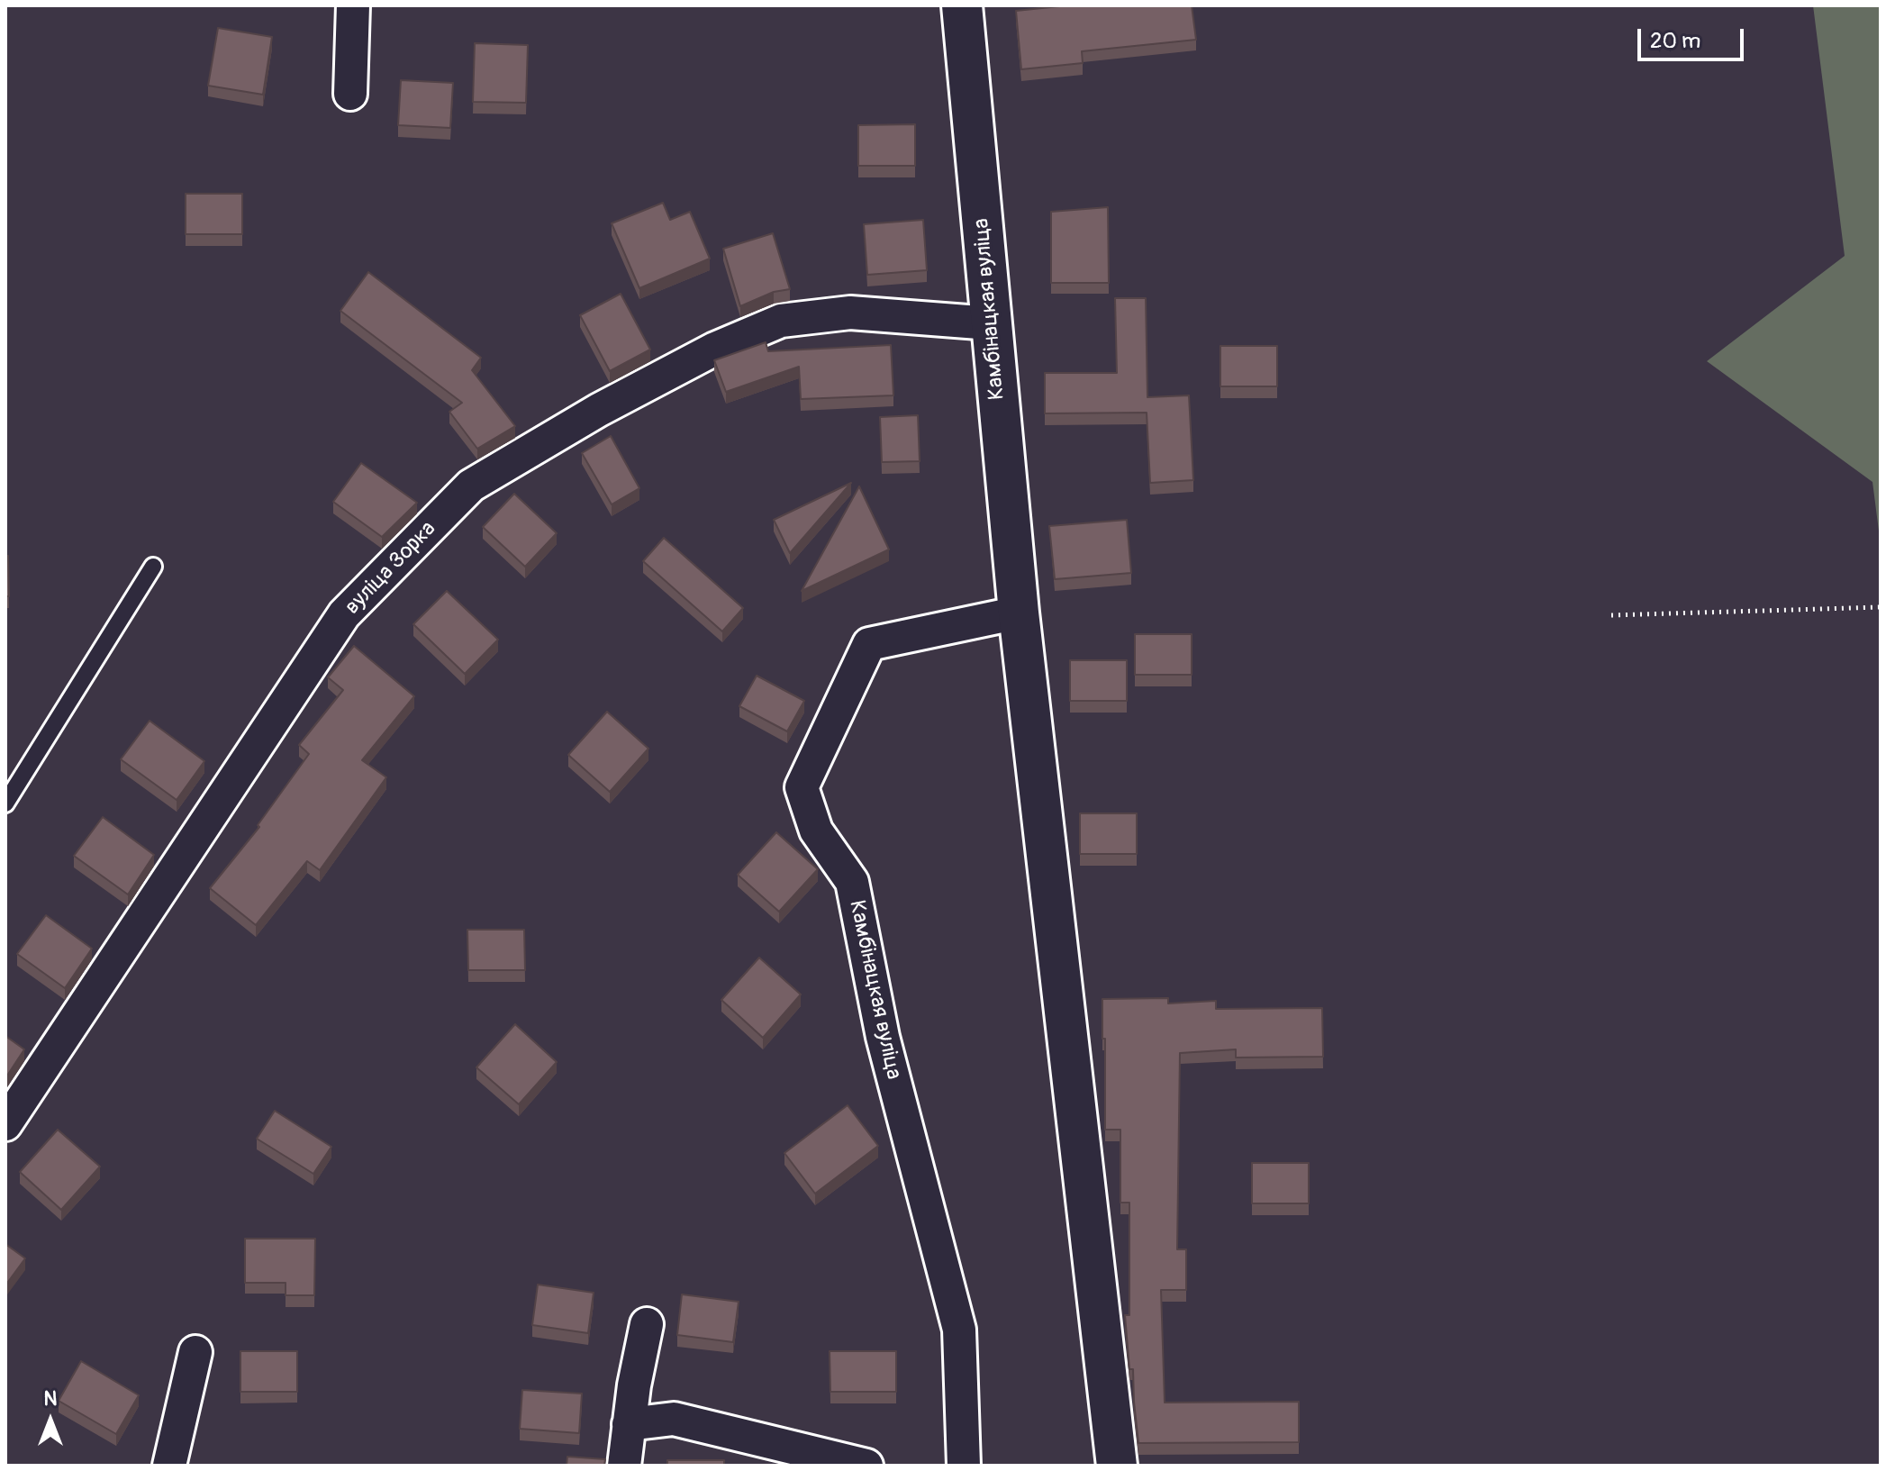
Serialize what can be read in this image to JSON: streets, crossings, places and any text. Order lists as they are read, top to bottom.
{
  "streets": {
    "street": ["Камбінацкая вуліца", "вуліца Зорка"]
  },
  "crossings": [
    ["Камбінацкая вуліца", "вуліца Зорка"]
  ],
  "scale_bar": "20 m",
  "north": "top"
}
